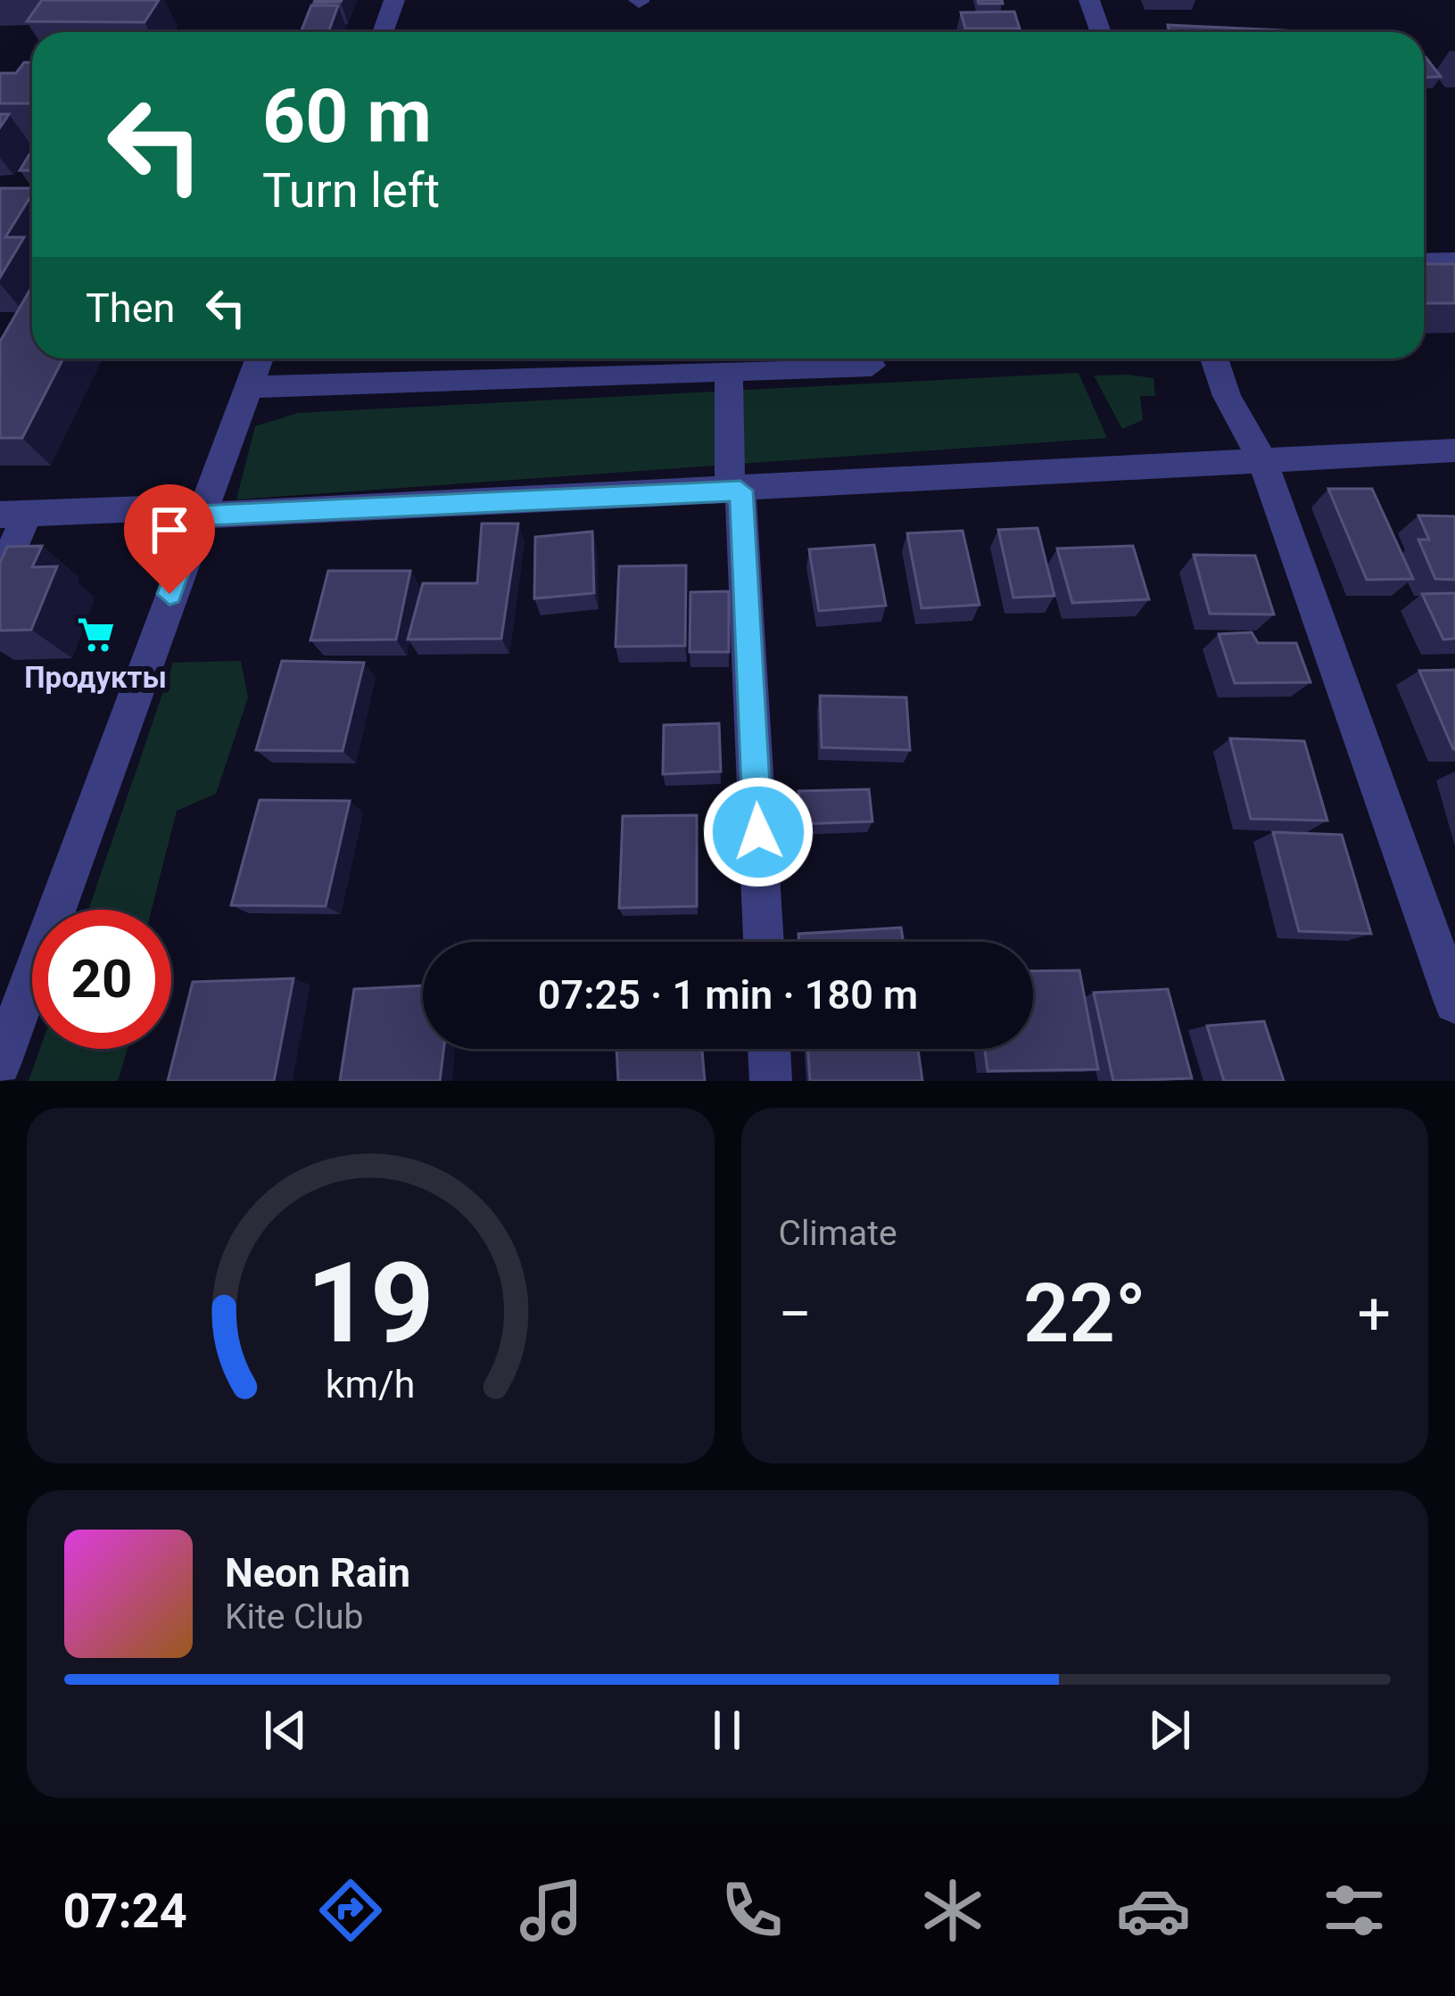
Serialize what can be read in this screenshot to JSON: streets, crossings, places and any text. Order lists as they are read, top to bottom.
{
  "places": {
    "supermarket": ["Продукты"]
  },
  "page": {
    "turn": ["60 m", "Turn left"],
    "then": "Then",
    "limit": "20",
    "trip": "07:25 · 1 min · 180 m",
    "tile": "Climate",
    "heat": ["−", "22°", "+"],
    "song": ["Neon Rain", "Kite Club"],
    "tabs": "07:24",
    "gauge": ["19", "km/h"]
  }
}
